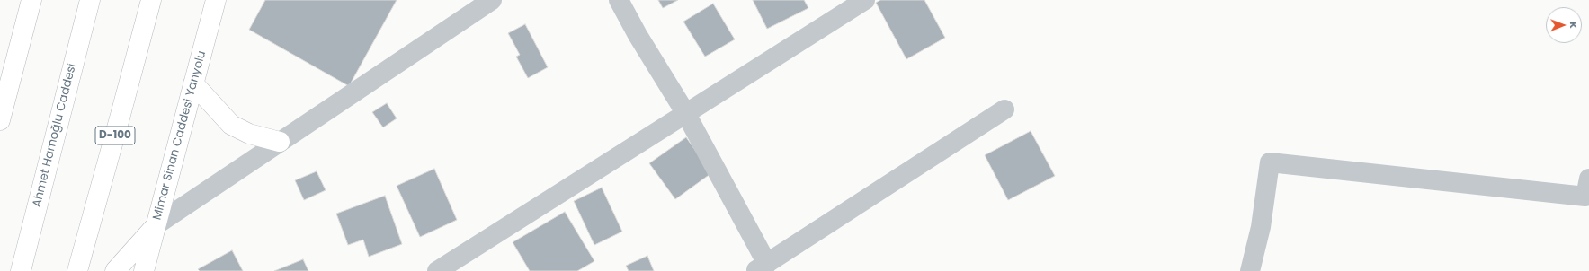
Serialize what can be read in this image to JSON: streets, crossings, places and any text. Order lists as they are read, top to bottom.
{
  "streets": {
    "main road": ["Ahmet Hamoğlu Caddesi", "D-100", "Mimar Sinan Caddesi Yanyolu"]
  },
  "north": "right"
}
